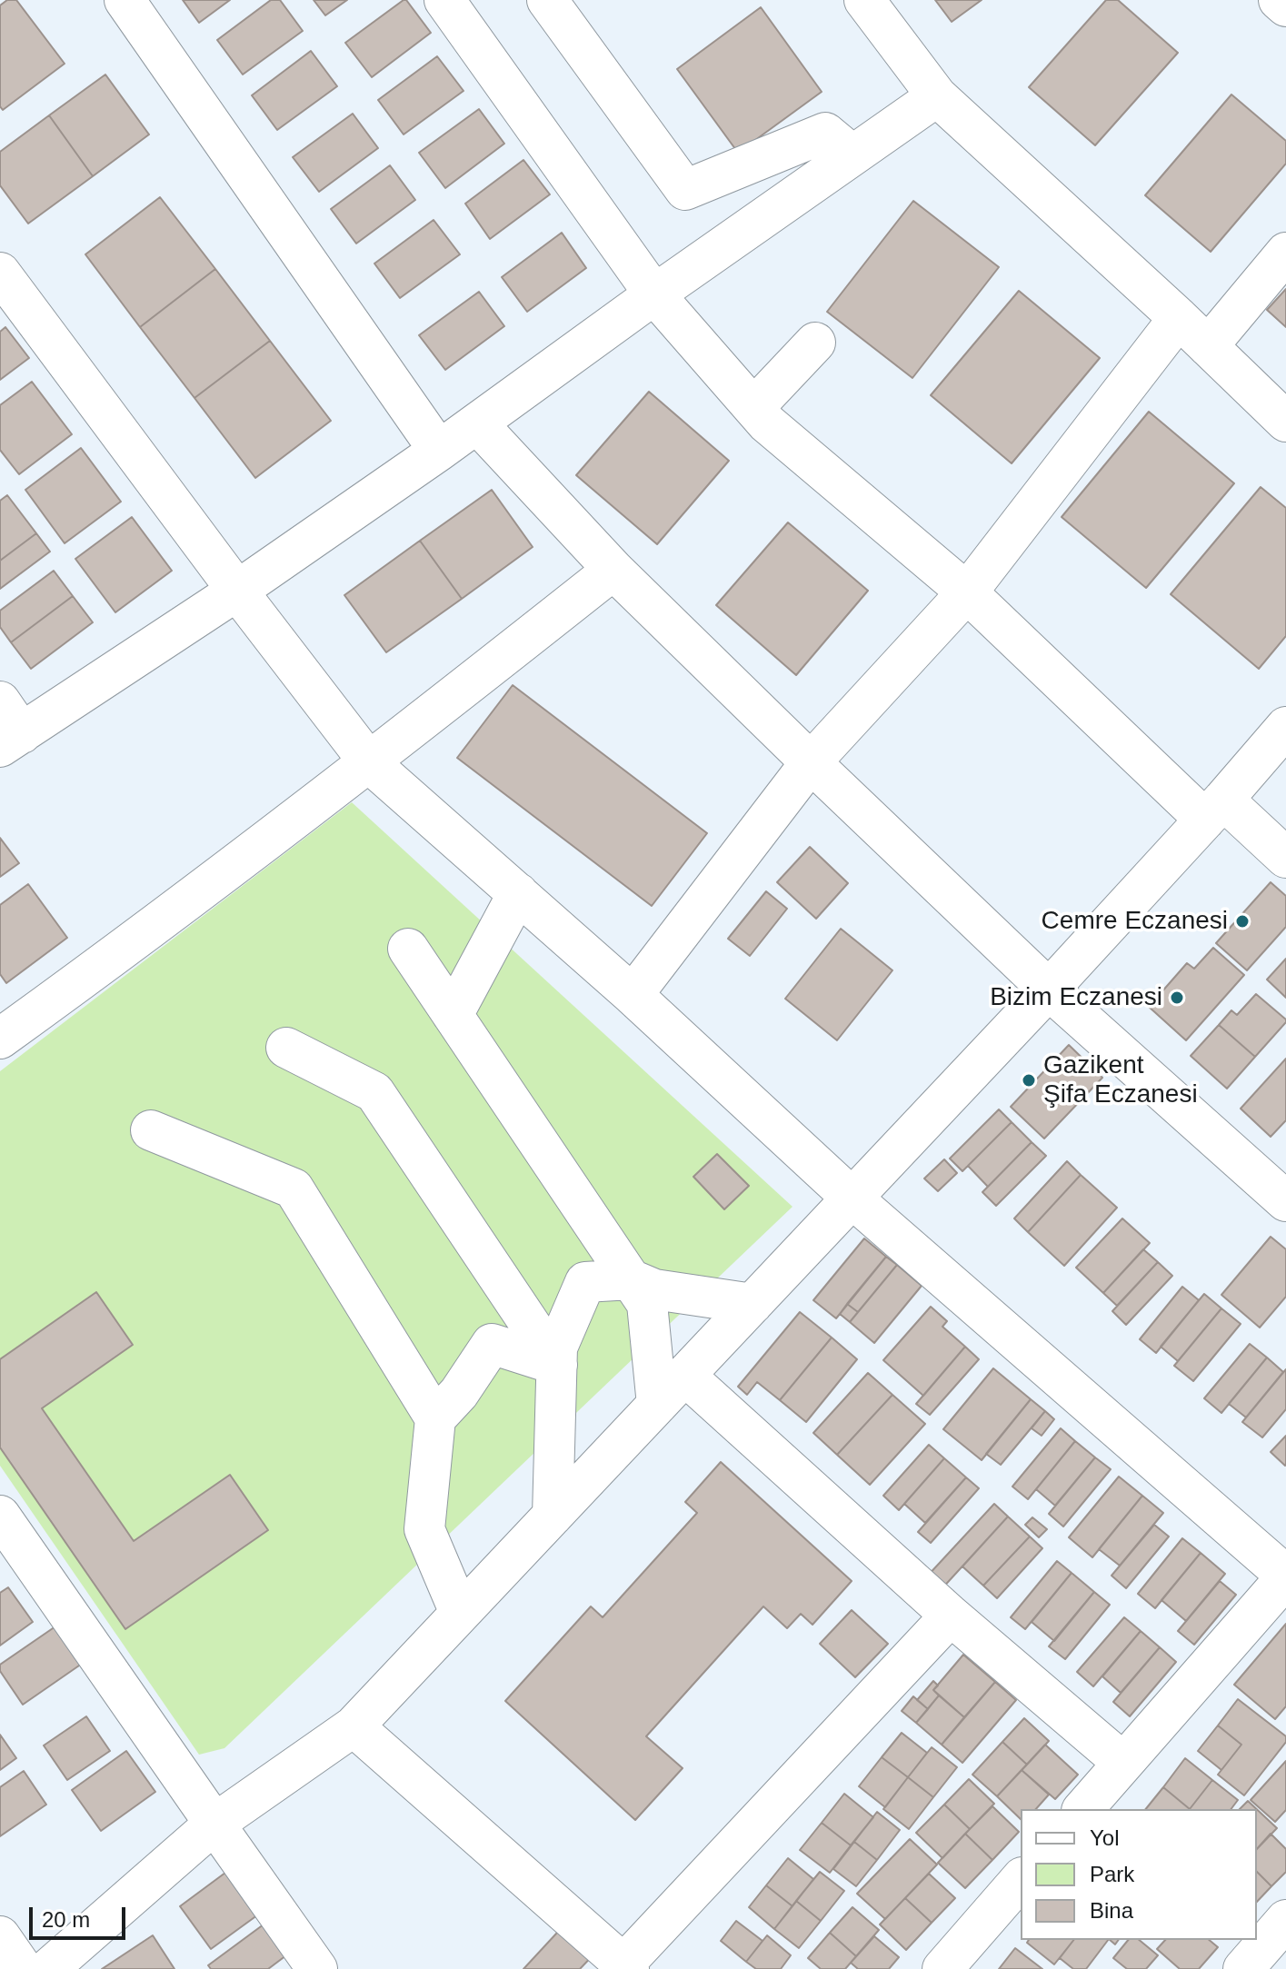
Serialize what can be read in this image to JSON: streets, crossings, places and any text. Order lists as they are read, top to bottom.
{
  "places": ["Cemre Eczanesi", "Bizim Eczanesi", "Gazikent Şifa Eczanesi"],
  "legend": ["Yol", "Park", "Bina"],
  "scale_bar": "20 m"
}
